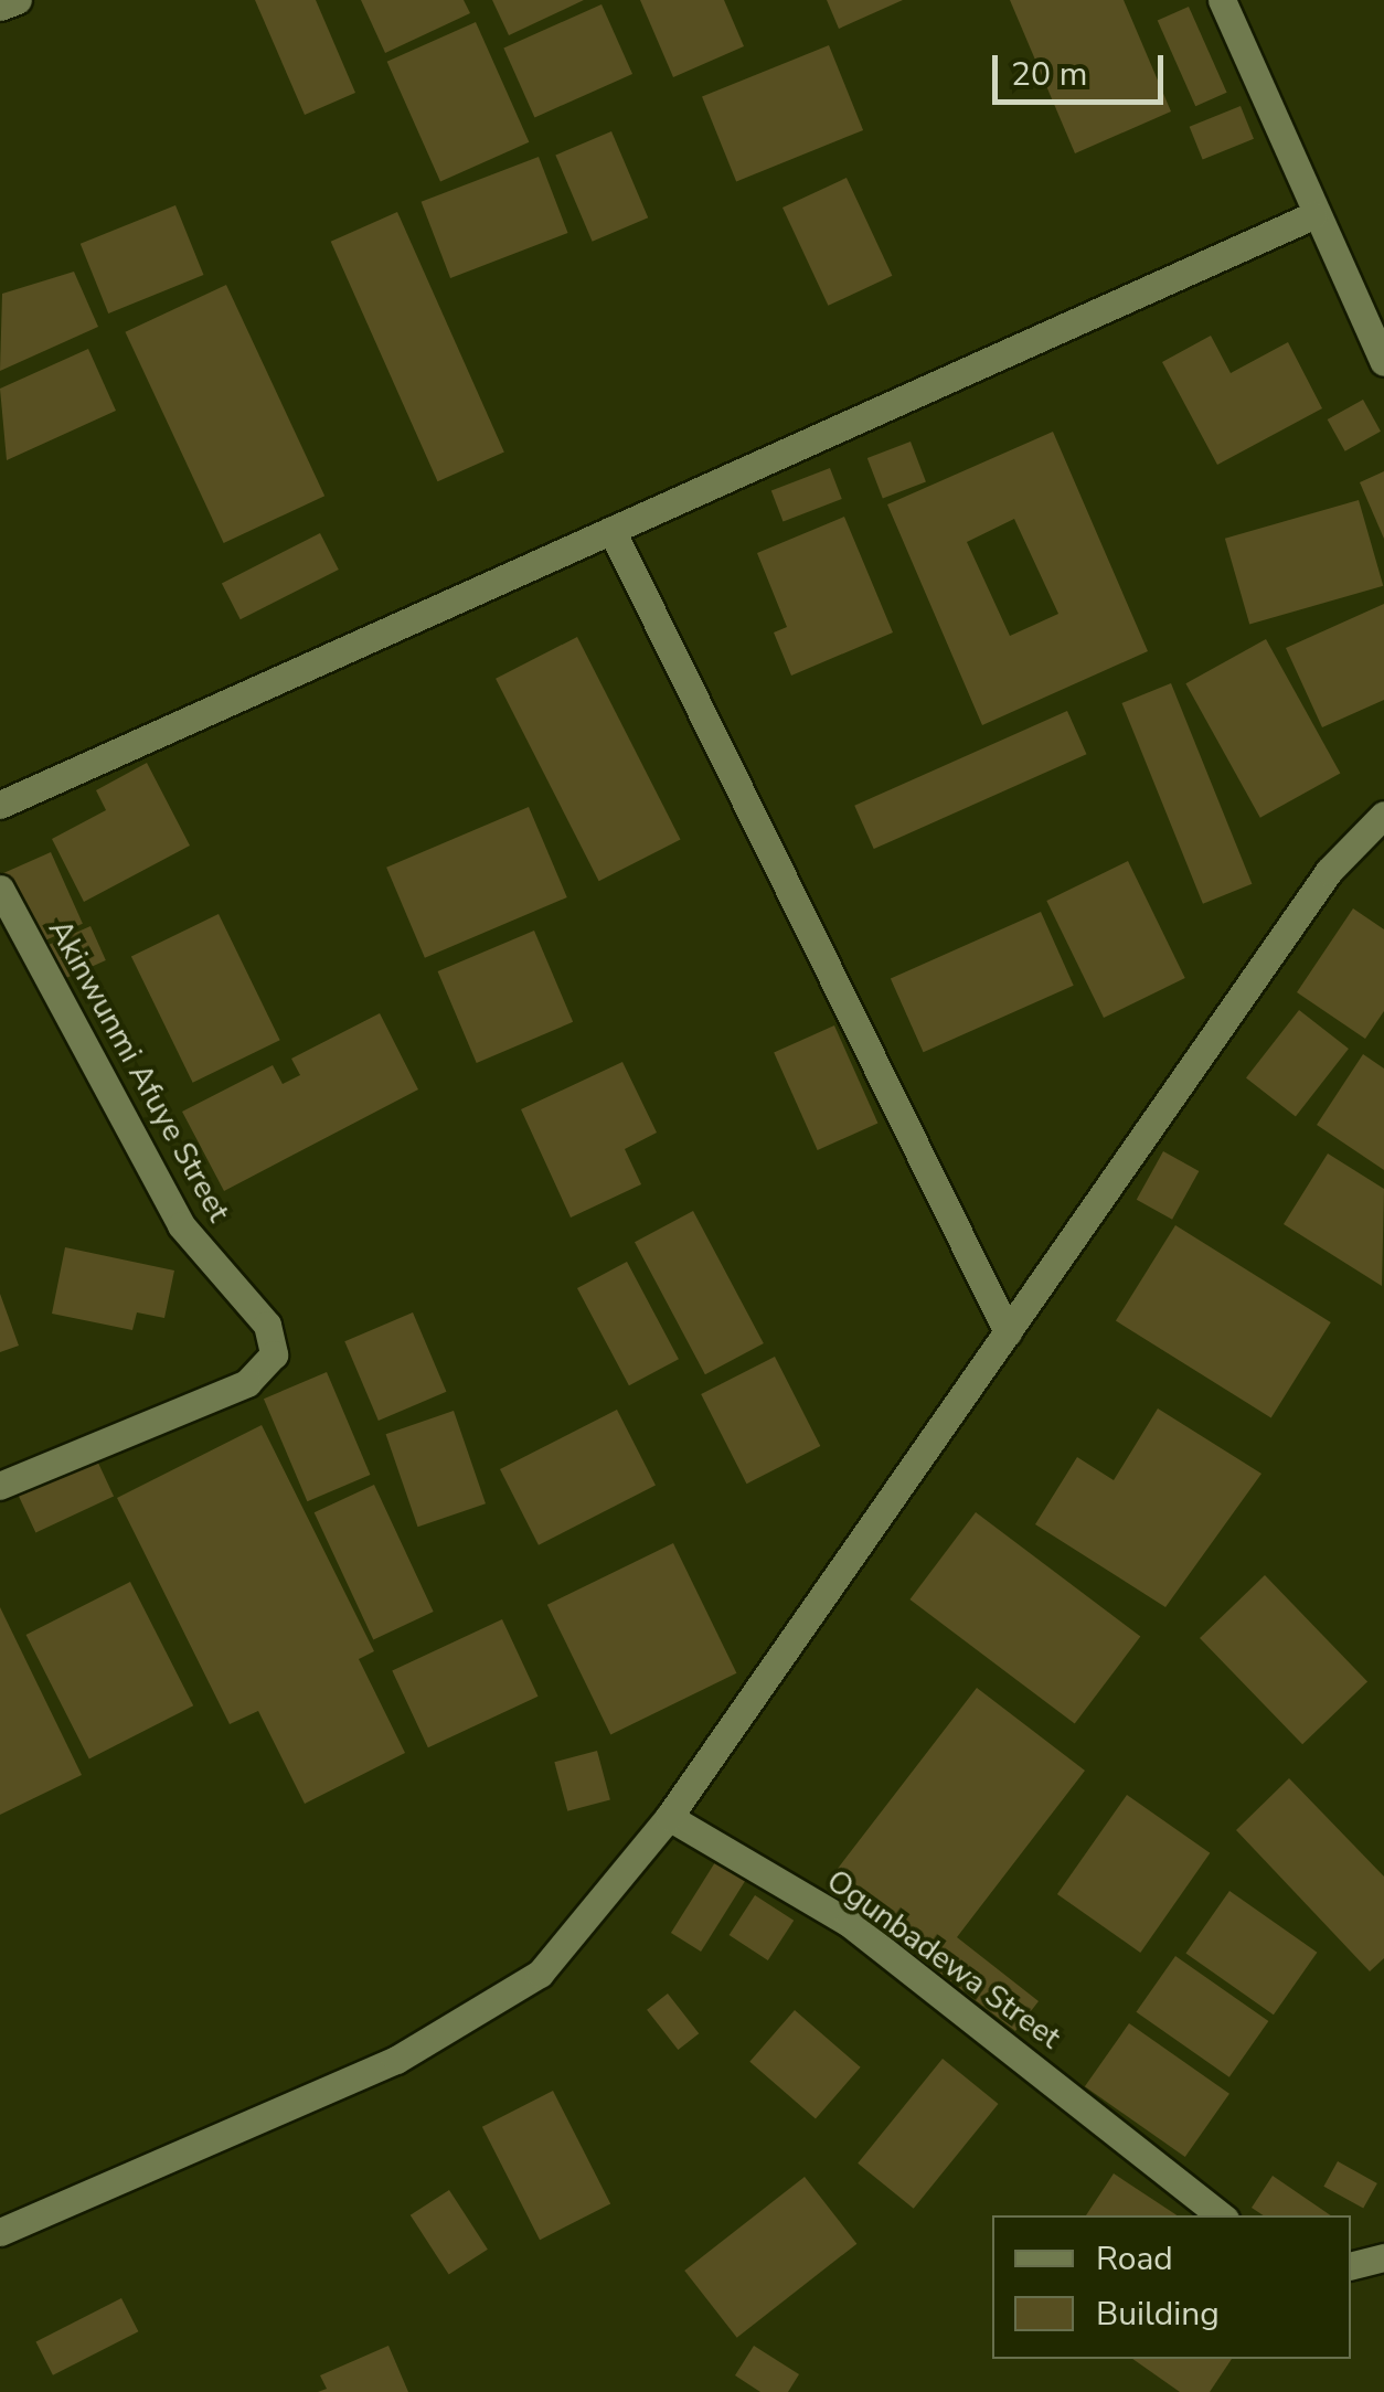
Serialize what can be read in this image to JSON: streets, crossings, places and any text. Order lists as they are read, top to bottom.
{
  "streets": {
    "street": ["Akinwunmi Afuye Street", "Ogunbadewa Street"]
  },
  "legend": ["Road", "Building"],
  "scale_bar": "20 m"
}
